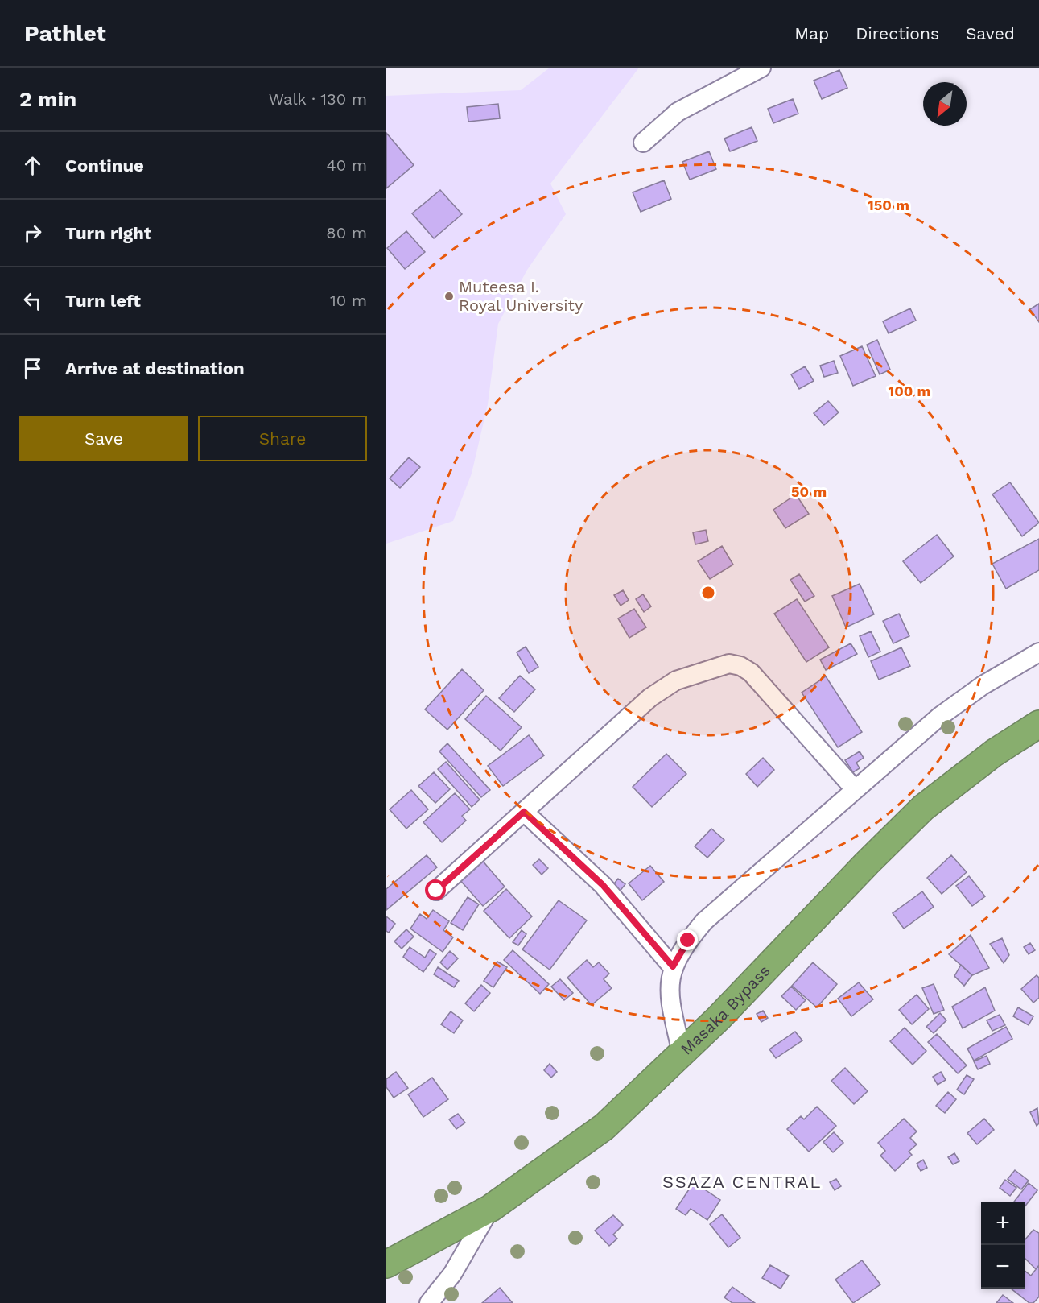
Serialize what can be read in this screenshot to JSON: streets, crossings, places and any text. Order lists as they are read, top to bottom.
{
  "streets": {
    "highway": ["Masaka Bypass"]
  },
  "districts": ["SSAZA CENTRAL"],
  "places": ["Muteesa I. Royal University"],
  "north": "bottom left",
  "page": {
    "header": "Pathlet",
    "nav": ["Map", "Directions", "Saved"],
    "heading": ["2 min", "Walk · 130 m"],
    "list": [
      ["Continue", "40 m"],
      ["Turn right", "80 m"],
      ["Turn left", "10 m"],
      "Arrive at destination"
    ],
    "buttons": ["Save", "Share"],
    "map_buttons": ["+", "−"]
  },
  "rings": ["150 m", "100 m", "50 m"]
}
